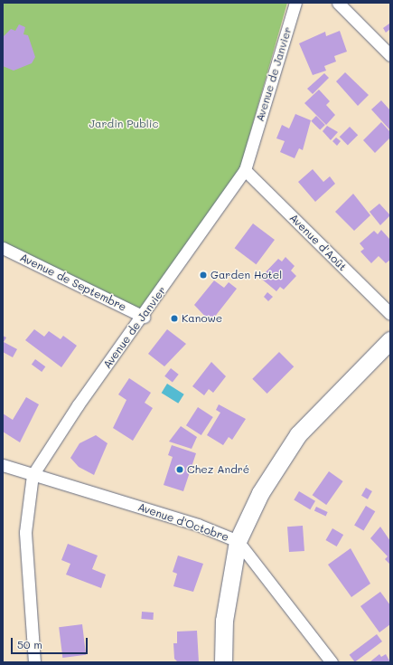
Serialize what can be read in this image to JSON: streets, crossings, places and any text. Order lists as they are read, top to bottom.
{
  "streets": {
    "street": [
      "Avenue de Janvier",
      "Avenue d'Août",
      "Avenue de Septembre",
      "Avenue d'Octobre"
    ]
  },
  "crossings": [
    ["Avenue de Janvier", "Avenue d'Août"],
    ["Avenue de Janvier", "Avenue de Septembre"],
    ["Avenue de Janvier", "Avenue d'Octobre"]
  ],
  "parks": ["Jardin Public"],
  "places": ["Garden Hotel", "Kanowe", "Chez André"],
  "scale_bar": "50 m"
}
